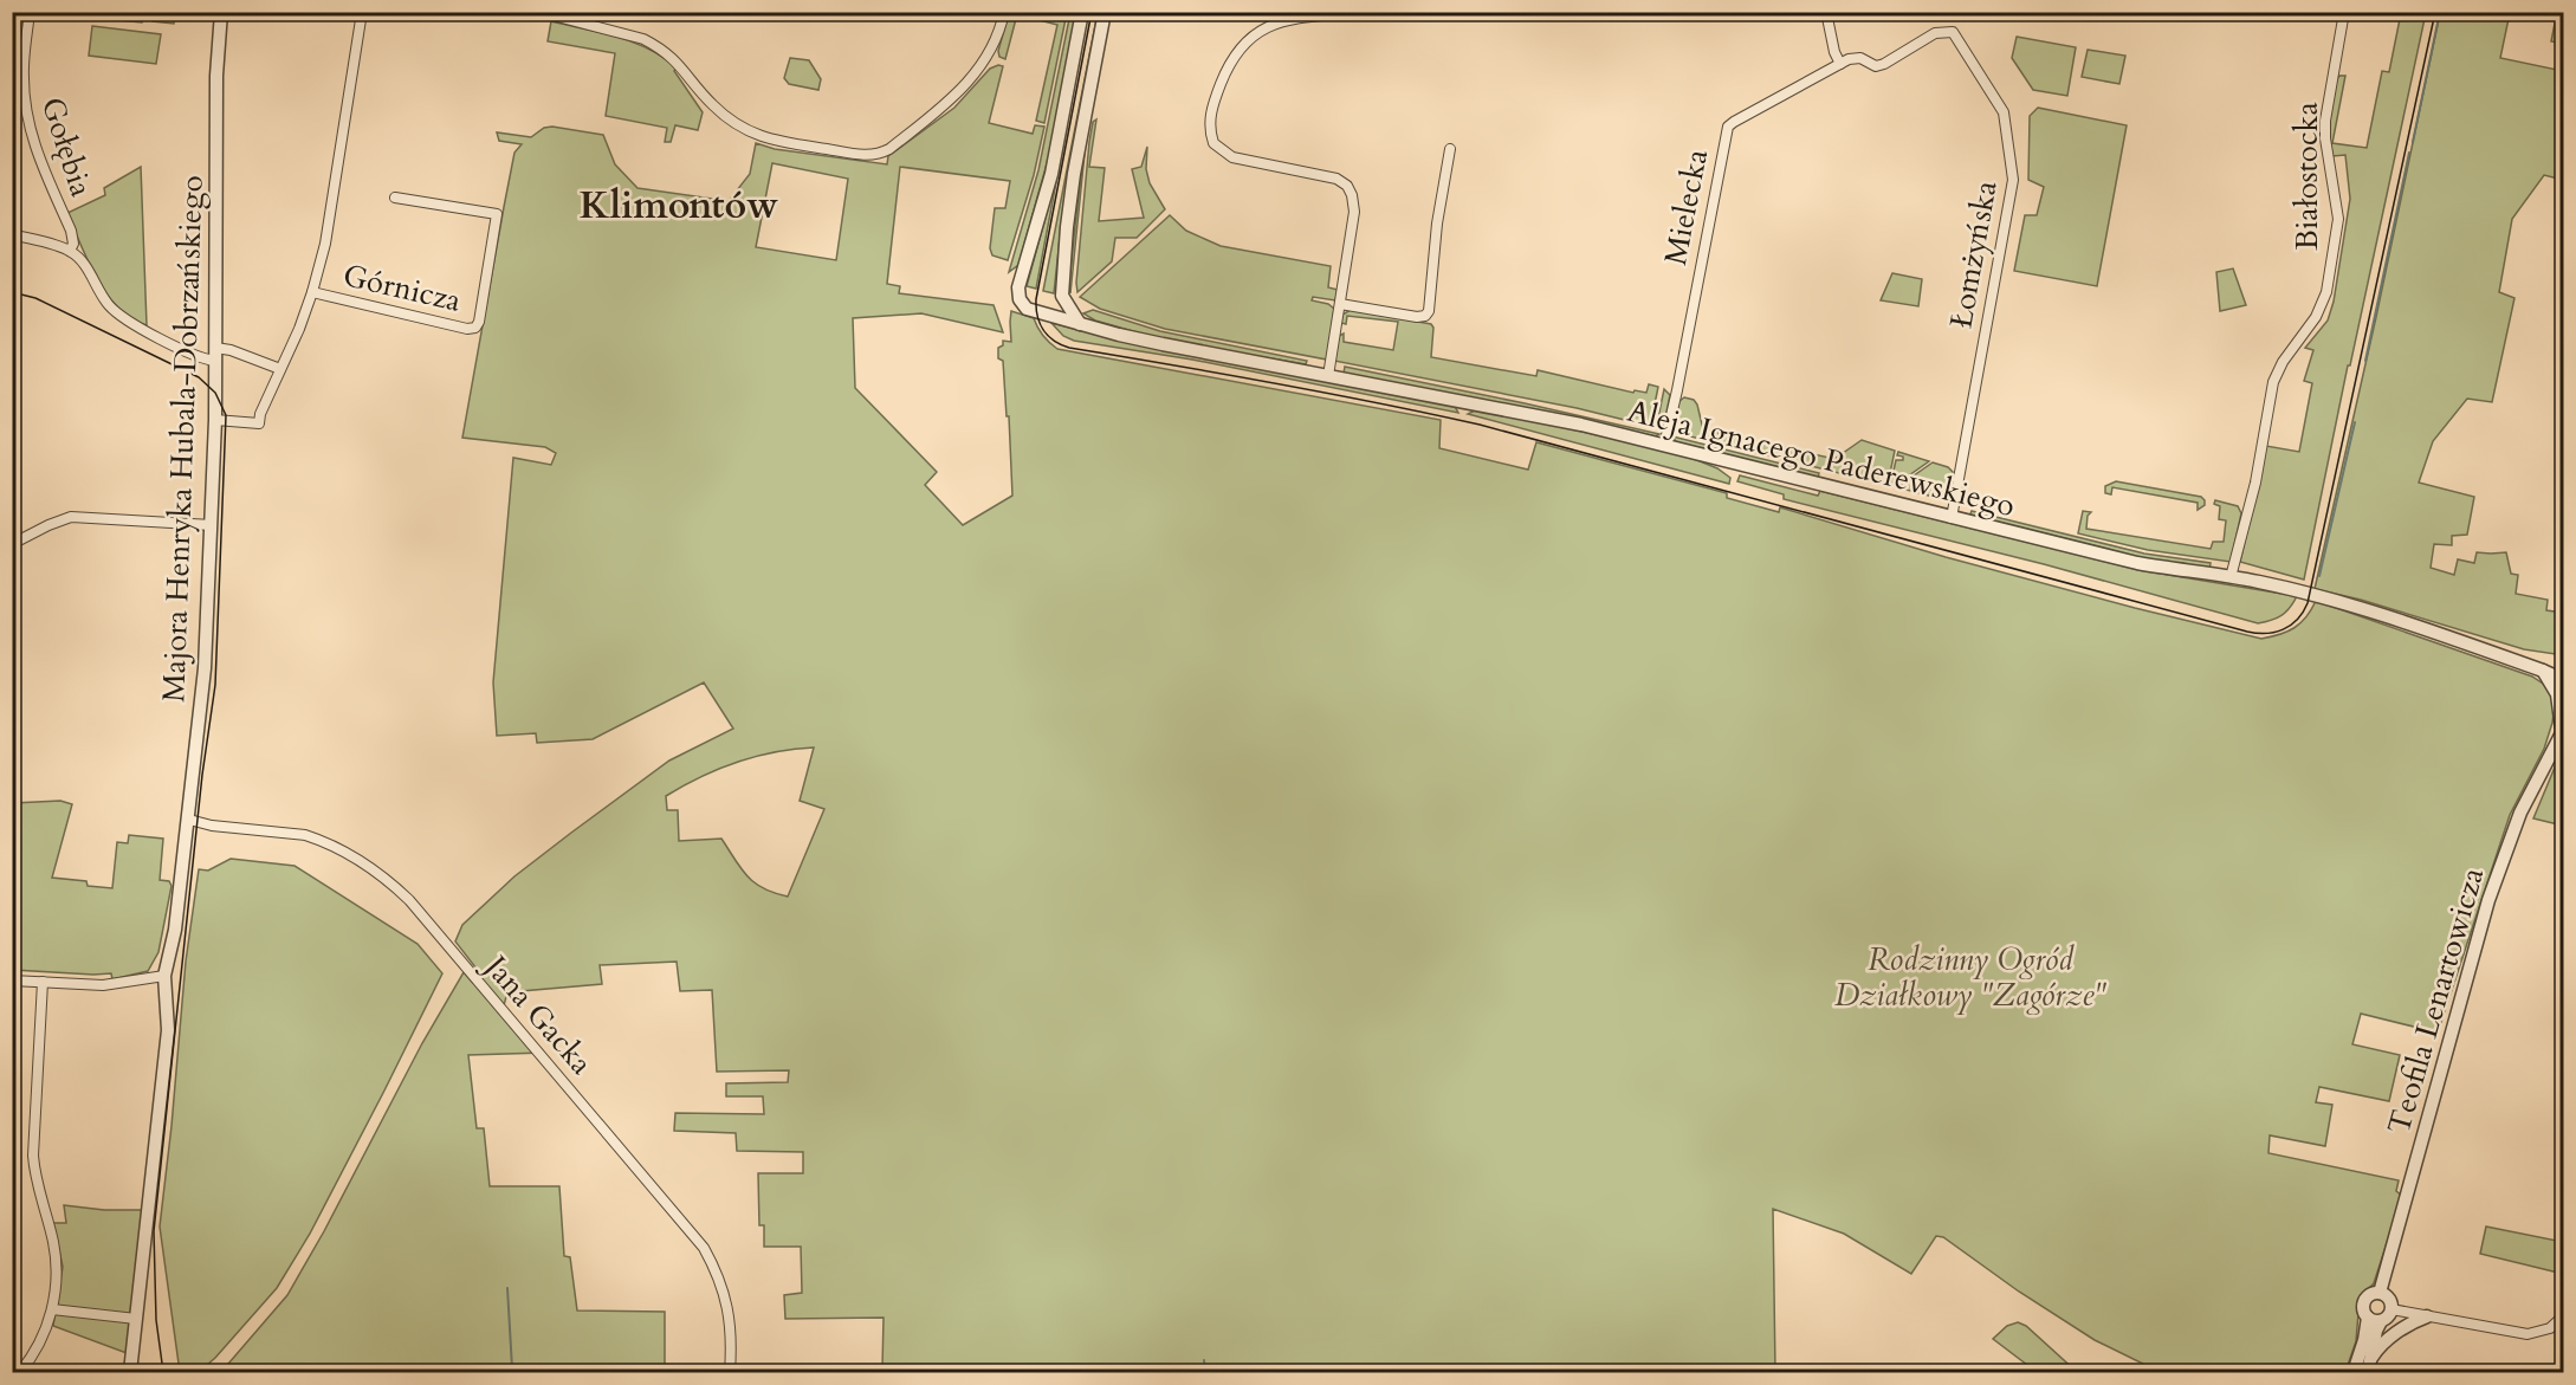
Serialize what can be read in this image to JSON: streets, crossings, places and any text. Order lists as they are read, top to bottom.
{
  "streets": {
    "street": [
      "Gołębia",
      "Białostocka",
      "Mielecka",
      "Łomżyńska",
      "Górnicza",
      "Majora Henryka Hubala-Dobrzańskiego",
      "Aleja Ignacego Paderewskiego",
      "Teofila Lenartowicza",
      "Jana Gacka"
    ]
  },
  "crossings": [
    ["Białostocka", "Aleja Ignacego Paderewskiego"],
    ["Mielecka", "Łomżyńska"],
    ["Mielecka", "Aleja Ignacego Paderewskiego"],
    ["Łomżyńska", "Aleja Ignacego Paderewskiego"],
    ["Majora Henryka Hubala-Dobrzańskiego", "Jana Gacka"]
  ],
  "districts": ["Klimontów"],
  "parks": ["Rodzinny Ogród Działkowy \"Zagórze\""]
}
